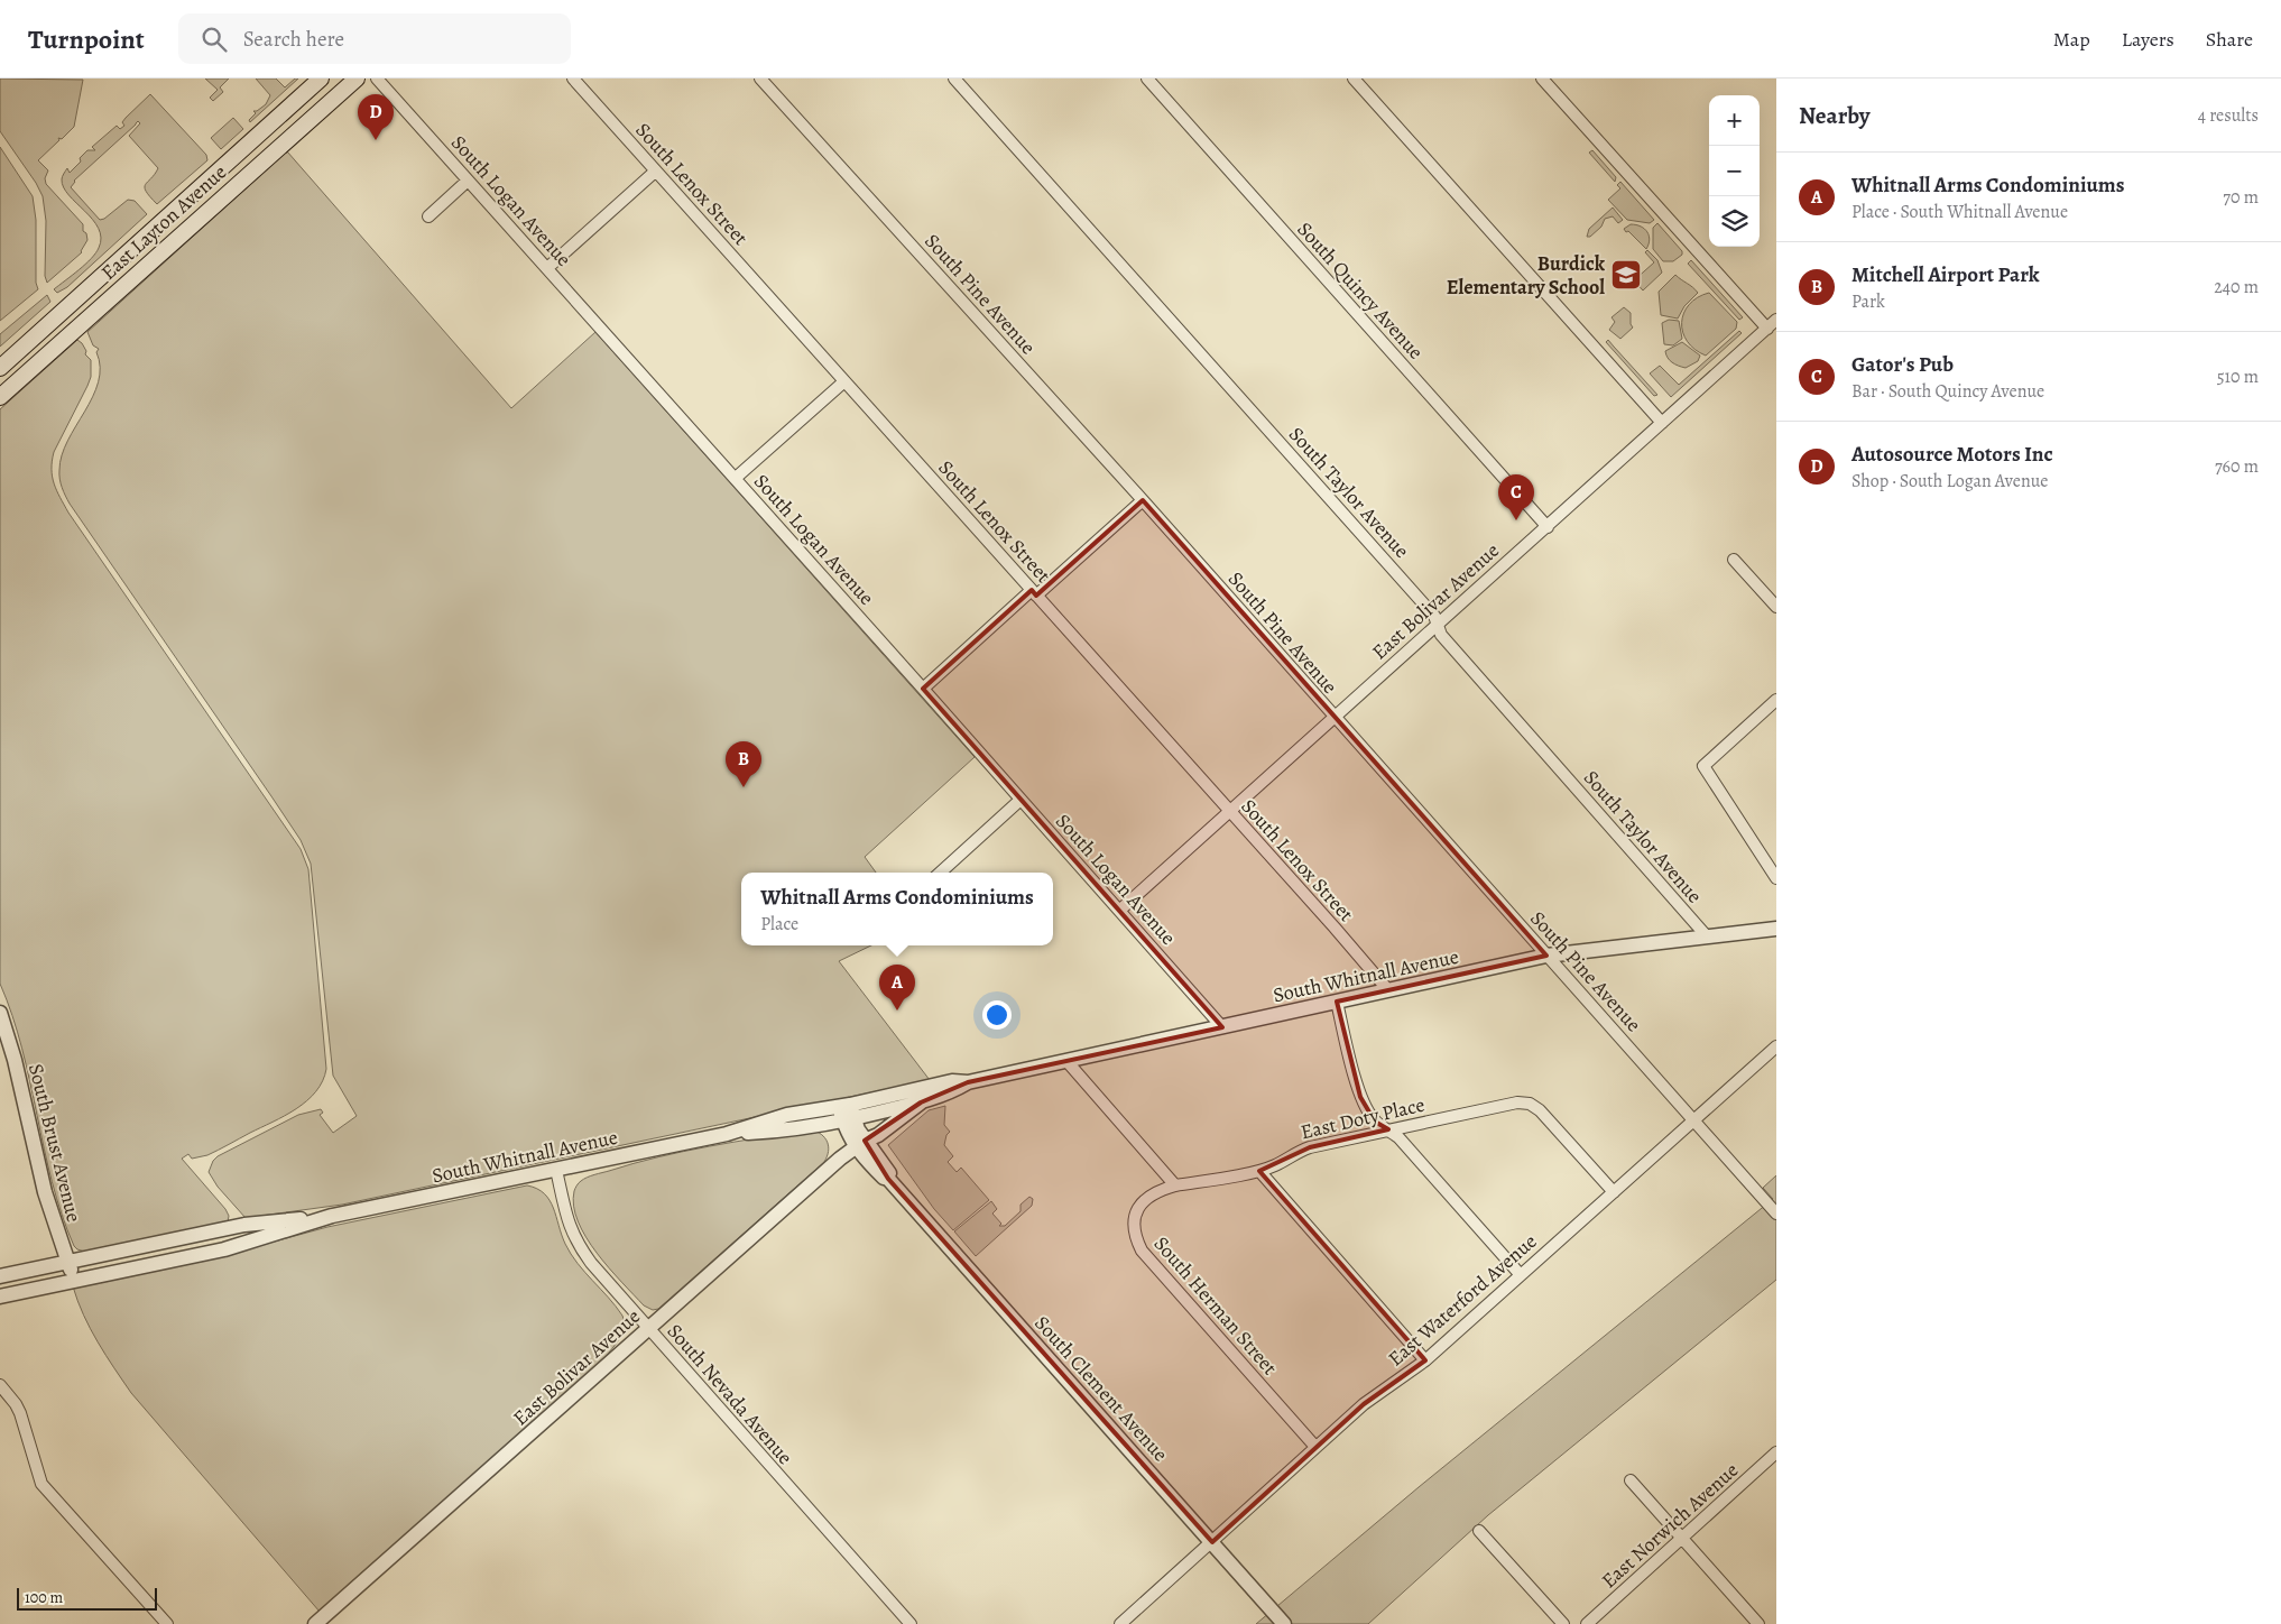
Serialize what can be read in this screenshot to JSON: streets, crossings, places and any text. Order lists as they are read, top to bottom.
{
  "streets": {
    "main road": ["East Layton Avenue"],
    "street": [
      "South Lenox Street",
      "South Logan Avenue",
      "South Quincy Avenue",
      "South Pine Avenue",
      "South Taylor Avenue",
      "East Bolivar Avenue",
      "South Whitnall Avenue",
      "East Doty Place",
      "South Brust Avenue",
      "East Waterford Avenue",
      "South Herman Street",
      "South Clement Avenue",
      "South Nevada Avenue",
      "East Norwich Avenue"
    ]
  },
  "crossings": [
    ["South Lenox Street", "East Bolivar Avenue"],
    ["South Lenox Street", "South Whitnall Avenue"],
    ["South Logan Avenue", "East Bolivar Avenue"],
    ["South Logan Avenue", "South Whitnall Avenue"],
    ["South Quincy Avenue", "East Bolivar Avenue"],
    ["South Pine Avenue", "East Bolivar Avenue"],
    ["South Pine Avenue", "South Whitnall Avenue"],
    ["South Pine Avenue", "East Waterford Avenue"],
    ["South Taylor Avenue", "East Bolivar Avenue"],
    ["South Taylor Avenue", "South Whitnall Avenue"],
    ["East Bolivar Avenue", "South Whitnall Avenue"],
    ["East Bolivar Avenue", "South Clement Avenue"],
    ["East Bolivar Avenue", "South Nevada Avenue"],
    ["South Whitnall Avenue", "South Brust Avenue"],
    ["South Whitnall Avenue", "South Clement Avenue"],
    ["South Whitnall Avenue", "South Nevada Avenue"],
    ["East Doty Place", "East Waterford Avenue"],
    ["East Doty Place", "South Herman Street"],
    ["East Waterford Avenue", "South Herman Street"],
    ["East Waterford Avenue", "South Clement Avenue"]
  ],
  "places": {
    "school or university": ["Burdick Elementary School"]
  },
  "scale_bar": "100 m",
  "page": {
    "header": "Turnpoint",
    "search": "Search here",
    "nav": ["Map", "Layers", "Share"],
    "heading": ["Nearby", "4 results"],
    "pins": [
      "D",
      "C",
      "B",
      "A"
    ],
    "map_buttons": ["+", "−"],
    "list": [
      {
        "mark": "A",
        "name": "Whitnall Arms Condominiums",
        "note": "Place · South Whitnall Avenue",
        "value": "70 m"
      },
      {
        "mark": "B",
        "name": "Mitchell Airport Park",
        "note": "Park",
        "value": "240 m"
      },
      {
        "mark": "C",
        "name": "Gator's Pub",
        "note": "Bar · South Quincy Avenue",
        "value": "510 m"
      },
      {
        "mark": "D",
        "name": "Autosource Motors Inc",
        "note": "Shop · South Logan Avenue",
        "value": "760 m"
      }
    ],
    "popup": ["Whitnall Arms Condominiums", "Place"],
    "scale": "100 m"
  }
}
